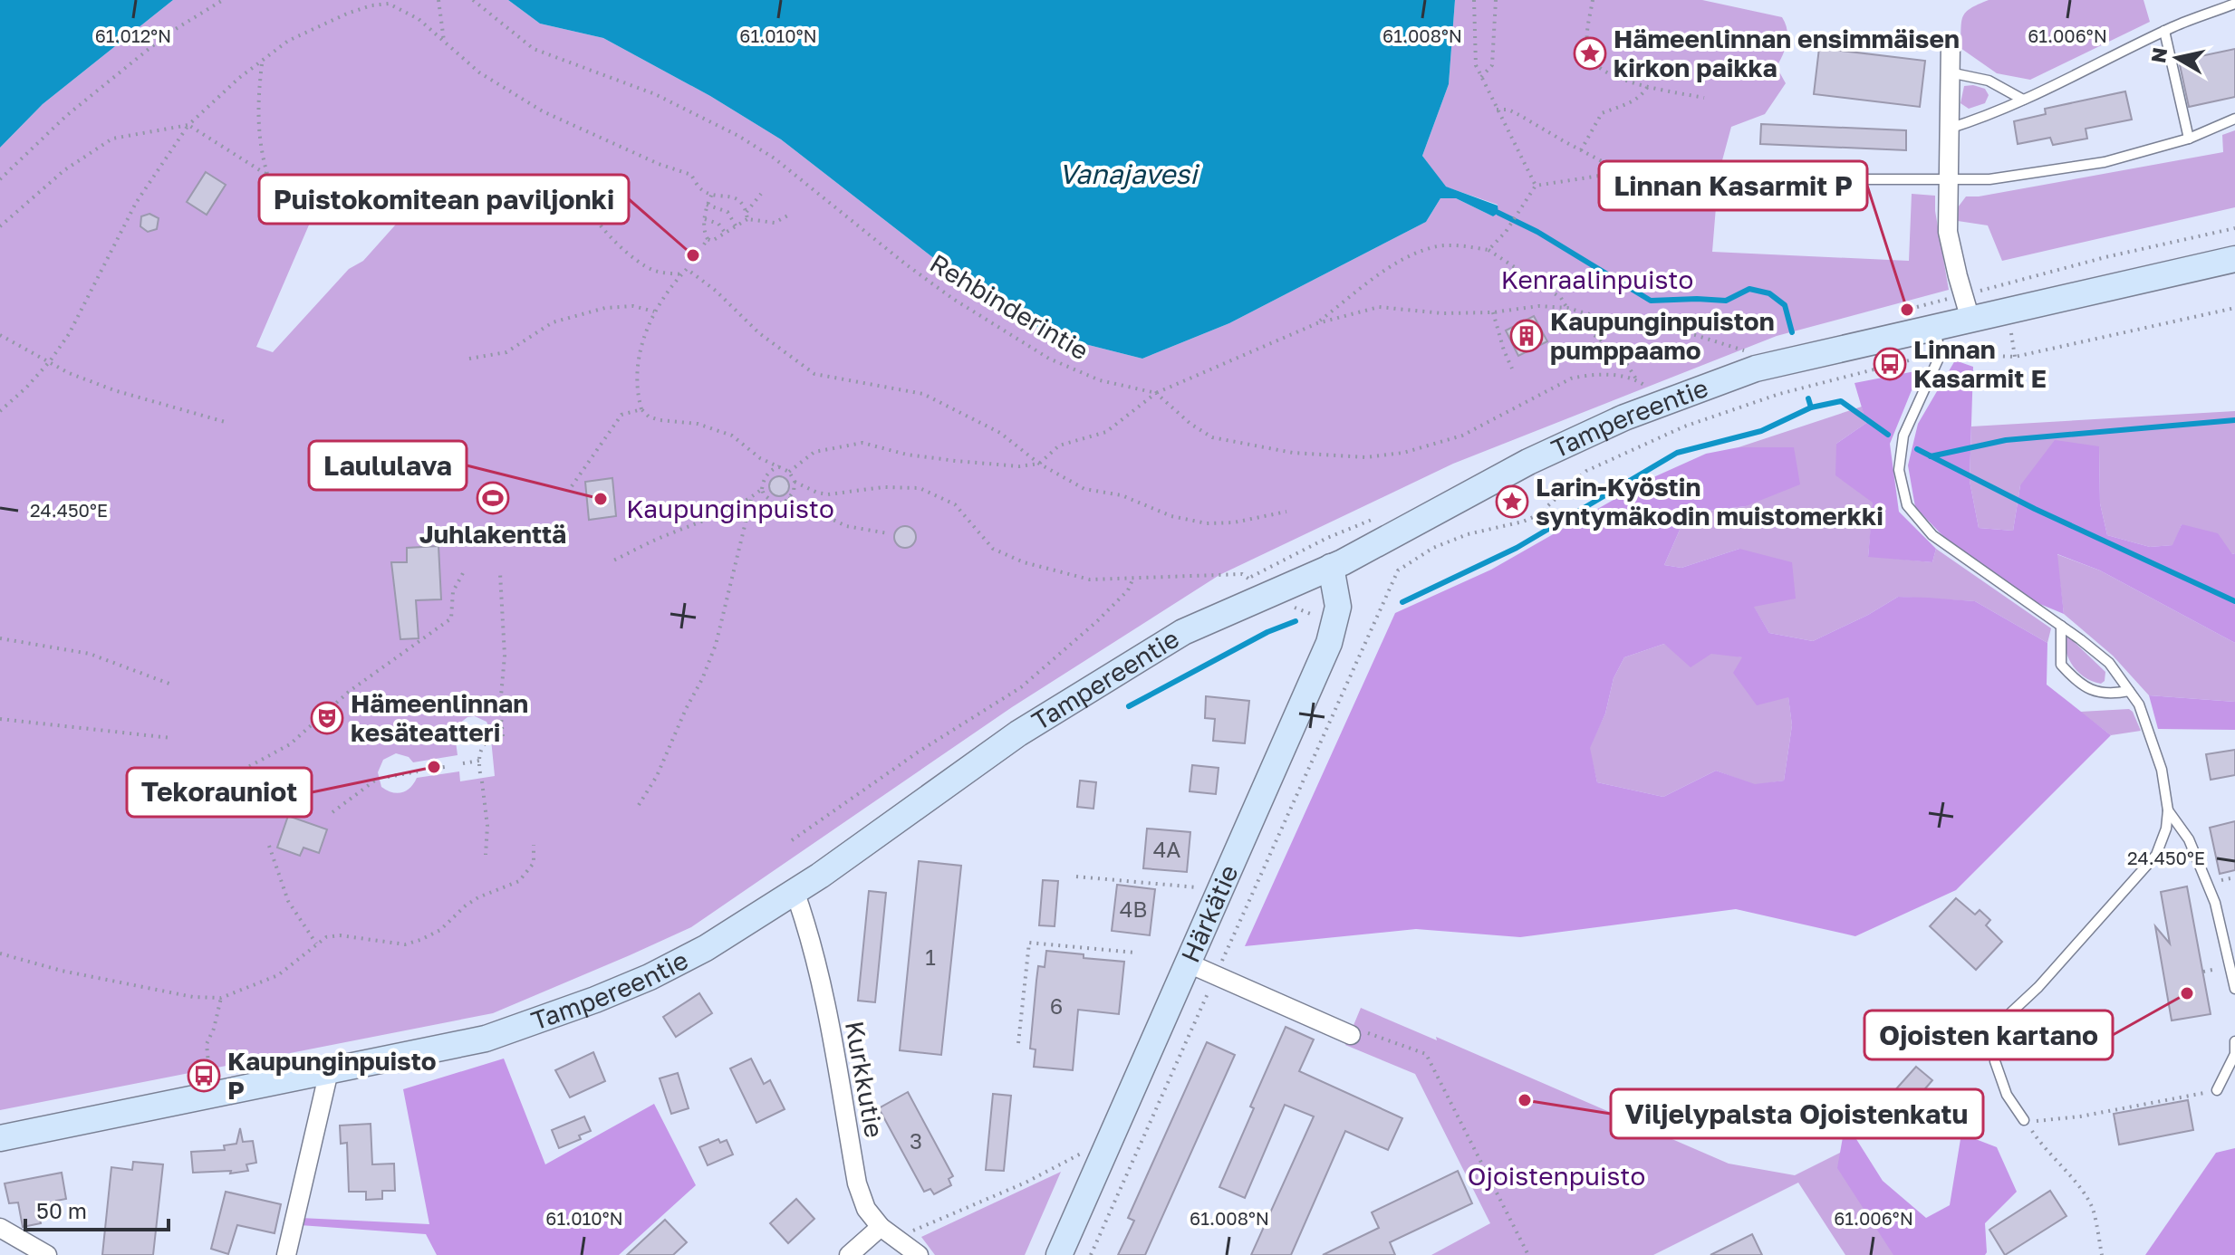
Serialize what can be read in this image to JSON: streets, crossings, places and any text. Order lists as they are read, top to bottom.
{
  "streets": {
    "main road": ["Tampereentie", "Härkätie"],
    "street": ["Kurkkutie"],
    "path": ["Rehbinderintie"]
  },
  "crossings": [
    ["Tampereentie", "Härkätie"],
    ["Tampereentie", "Kurkkutie"]
  ],
  "water": ["Vanajavesi"],
  "parks": ["Kenraalinpuisto", "Kaupunginpuisto", "Ojoistenpuisto"],
  "places": {
    "place": ["Hämeenlinnan ensimmäisen kirkon paikka", "Larin-Kyöstin syntymäkodin muistomerkki"],
    "other": [
      "Puistokomitean paviljonki",
      "Linnan Kasarmit P",
      "Laululava",
      "Tekorauniot",
      "Ojoisten kartano",
      "Viljelypalsta Ojoistenkatu"
    ],
    "building": ["Kaupunginpuiston pumppaamo"],
    "bus stop": ["Linnan Kasarmit E", "Kaupunginpuisto P"],
    "sports": ["Juhlakenttä"],
    "theatre": ["Hämeenlinnan kesäteatteri"]
  },
  "house_numbers": [
    "4A",
    "4B",
    "1",
    "6",
    "3"
  ],
  "scale_bar": "50 m",
  "north": "left",
  "coordinates": [
    "61.010°N",
    "61.008°N",
    "61.006°N",
    "61.012°N",
    "24.450°E"
  ]
}
